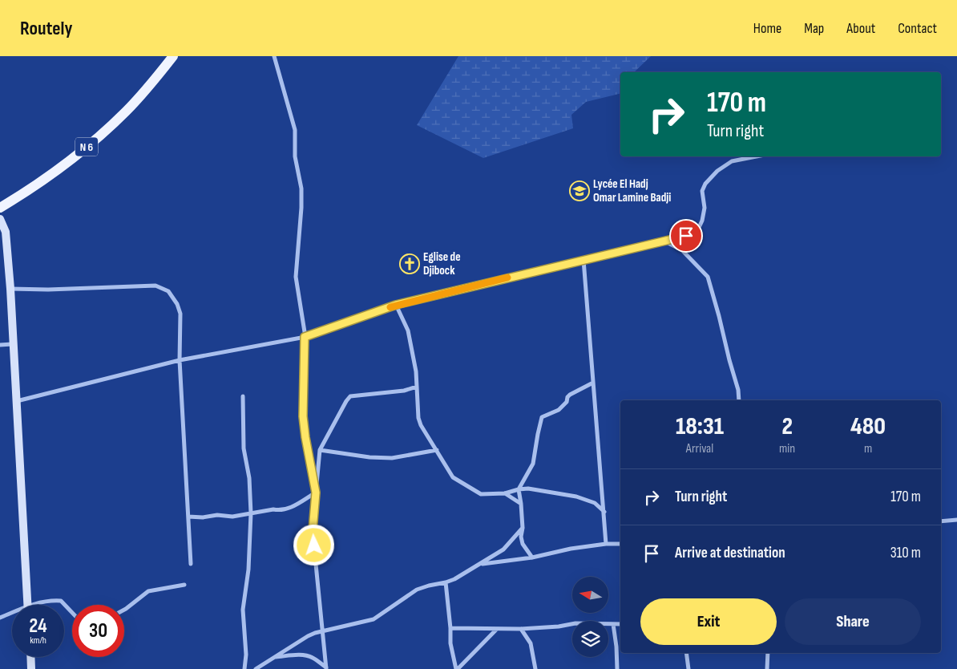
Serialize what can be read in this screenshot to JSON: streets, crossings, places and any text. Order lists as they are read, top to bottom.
{
  "streets": {
    "main road": ["N 6"]
  },
  "places": {
    "school or university": ["Lycée El Hadj Omar Lamine Badji"],
    "church": ["Eglise de Djibock"]
  },
  "north": "left",
  "page": {
    "header": "Routely",
    "nav": [
      "Home",
      "Map",
      "About",
      "Contact"
    ],
    "turn": ["170 m", "Turn right"],
    "eta": [
      "18:31",
      "Arrival",
      "2",
      "min",
      "480",
      "m"
    ],
    "list": [
      {
        "name": "Turn right",
        "value": "170 m"
      },
      {
        "name": "Arrive at destination",
        "value": "310 m"
      }
    ],
    "buttons": ["Exit", "Share"],
    "speed": "24 km/h",
    "limit": "30"
  }
}
